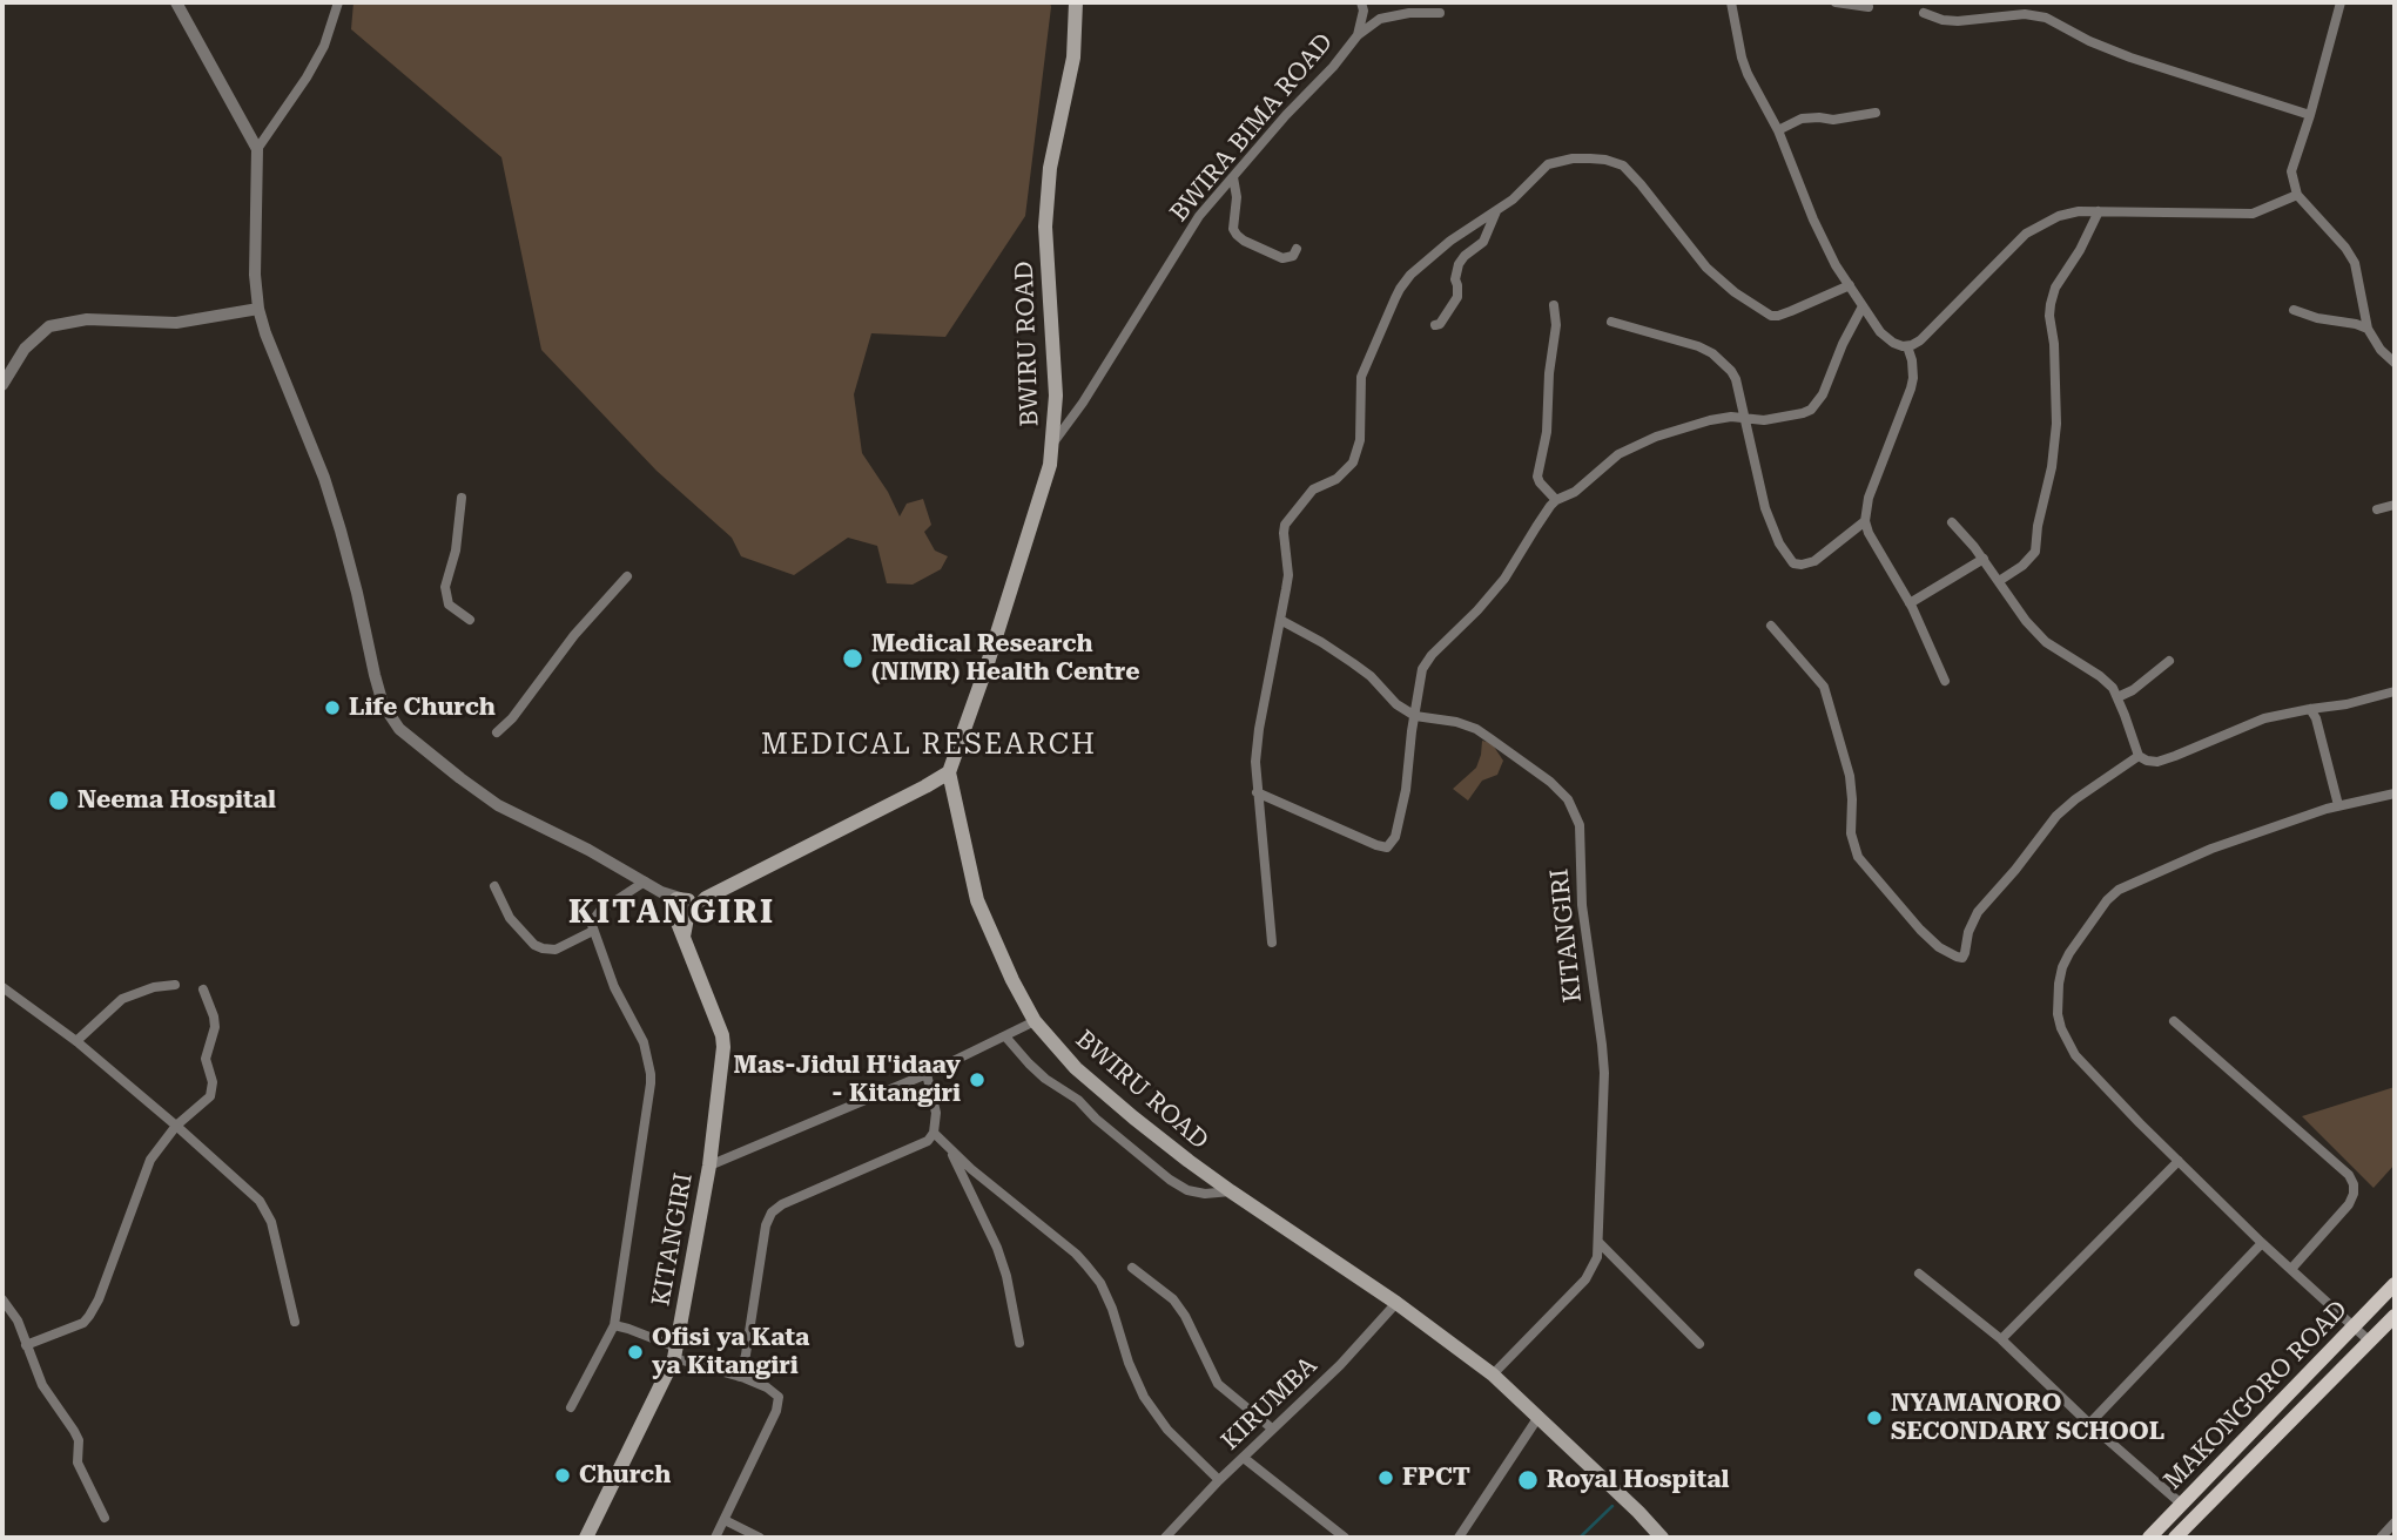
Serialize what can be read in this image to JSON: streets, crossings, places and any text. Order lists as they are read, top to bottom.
{
  "streets": {
    "main road": ["BWIRU ROAD", "KITANGIRI", "MAKONGORO ROAD"],
    "street": ["BWIRA BIMA ROAD", "KIRUMBA"]
  },
  "crossings": [
    ["BWIRA BIMA ROAD", "BWIRU ROAD"],
    ["BWIRU ROAD", "KITANGIRI"],
    ["BWIRU ROAD", "KIRUMBA"]
  ],
  "districts": ["MEDICAL RESEARCH", "KITANGIRI"],
  "places": [
    "Medical Research (NIMR) Health Centre",
    "Life Church",
    "Neema Hospital",
    "Mas-Jidul H'idaay - Kitangiri",
    "Ofisi ya Kata ya Kitangiri",
    "NYAMANORO SECONDARY SCHOOL",
    "Church",
    "FPCT",
    "Royal Hospital"
  ]
}
